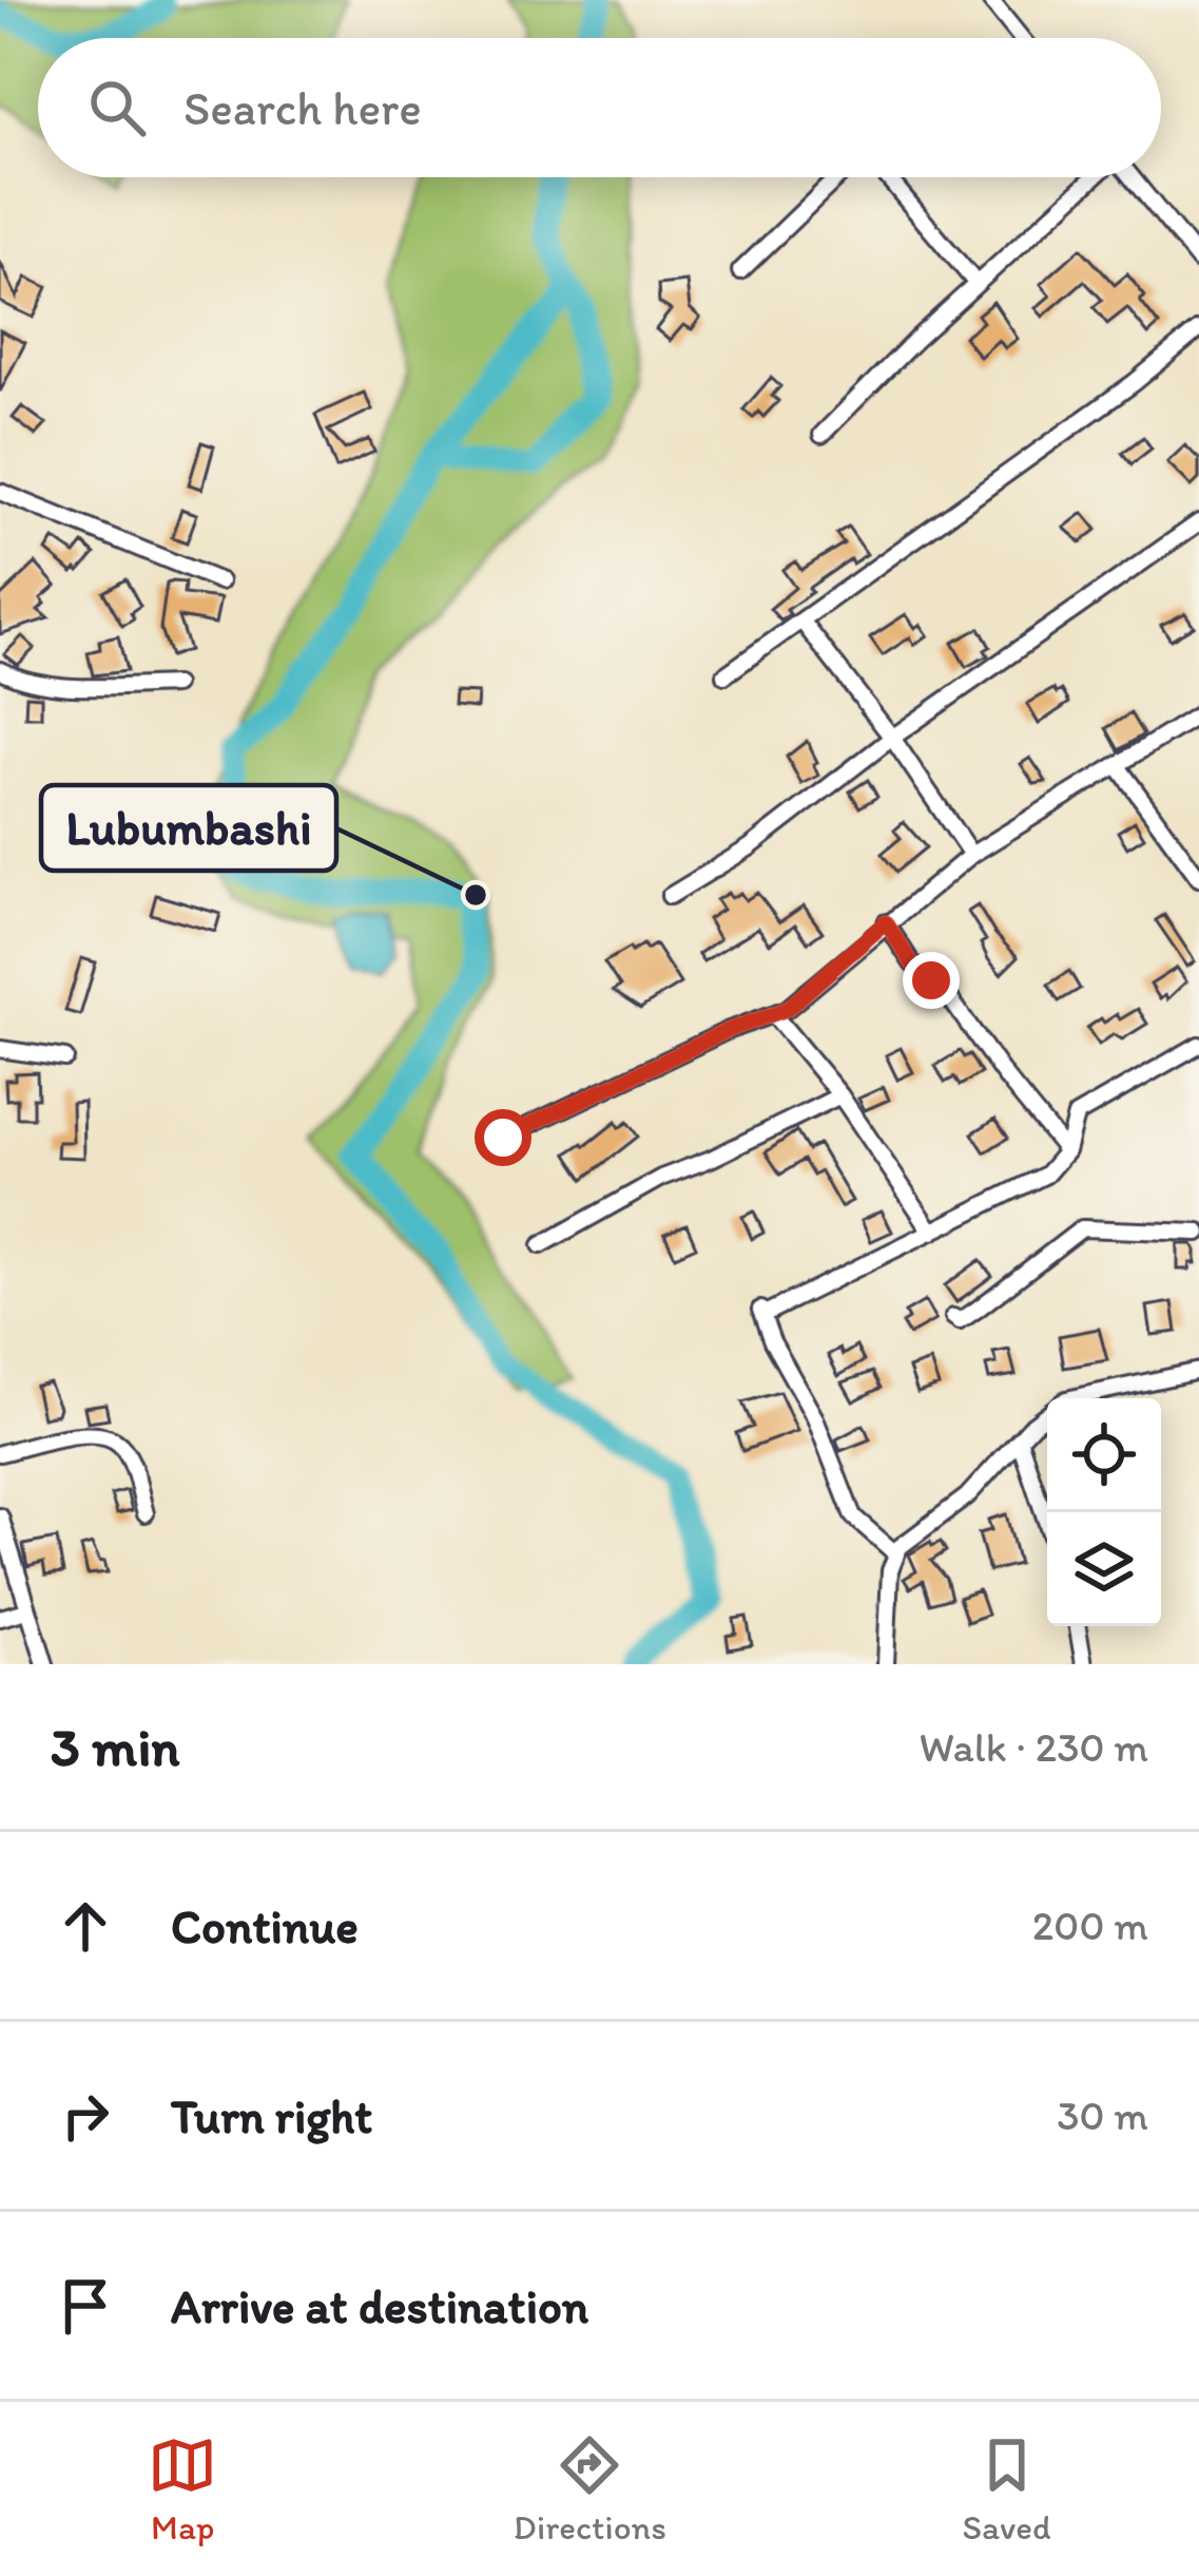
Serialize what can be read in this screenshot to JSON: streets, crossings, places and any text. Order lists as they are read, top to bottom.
{
  "places": ["Lubumbashi"],
  "page": {
    "search": "Search here",
    "heading": ["3 min", "Walk · 230 m"],
    "list": [
      ["Continue", "200 m"],
      ["Turn right", "30 m"],
      "Arrive at destination"
    ],
    "nav": ["Map", "Directions", "Saved"]
  }
}
